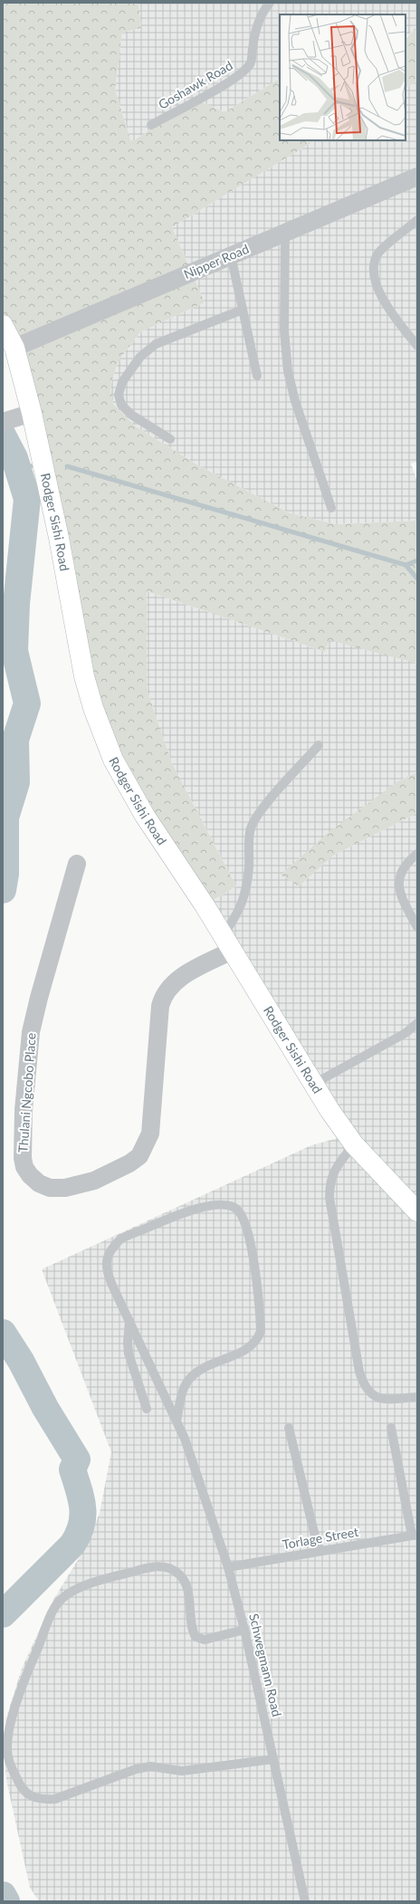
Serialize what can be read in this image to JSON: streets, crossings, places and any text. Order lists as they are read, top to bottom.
{
  "streets": {
    "street": ["Nipper Road", "Rodger Sishi Road", "Thulani Ngcobo Place"],
    "lane": ["Goshawk Road", "Torlage Street", "Schwegmann Road"]
  },
  "crossings": [
    ["Nipper Road", "Rodger Sishi Road"],
    ["Rodger Sishi Road", "Thulani Ngcobo Place"],
    ["Torlage Street", "Schwegmann Road"]
  ]
}
